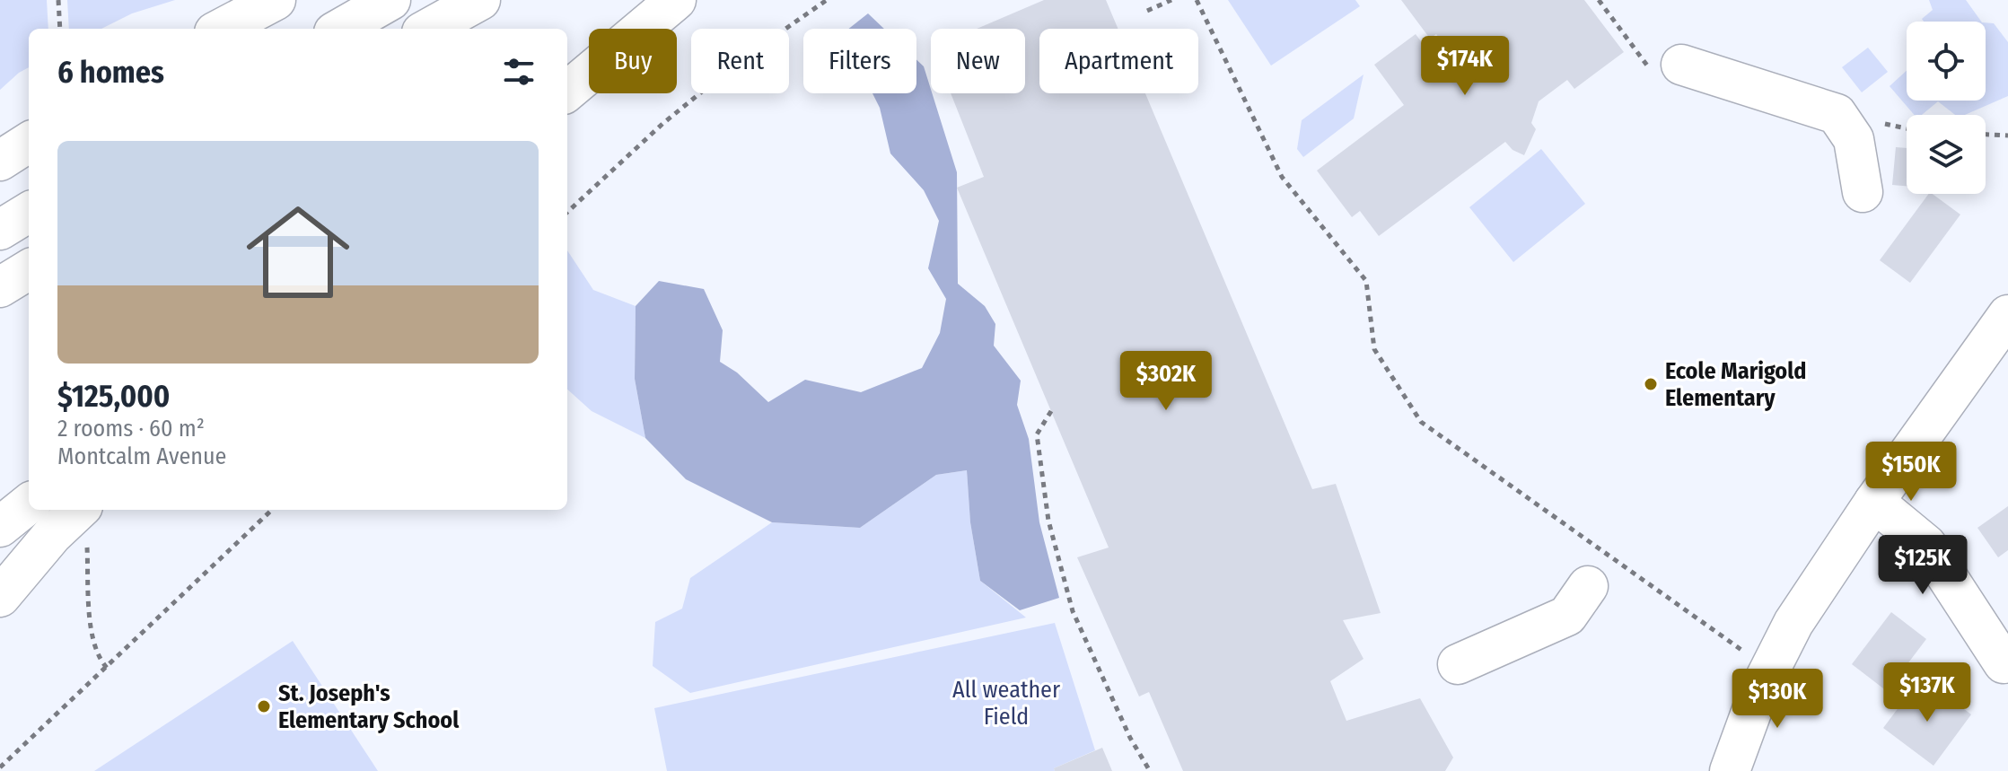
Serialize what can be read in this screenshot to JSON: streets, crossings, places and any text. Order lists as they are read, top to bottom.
{
  "parks": ["All weather Field"],
  "places": ["Ecole Marigold Elementary", "St. Joseph's Elementary School"],
  "page": {
    "chip": [
      "Buy",
      "Rent",
      "Filters",
      "New",
      "Apartment"
    ],
    "heading": "6 homes",
    "price": [
      "$174K",
      "$302K",
      "$150K",
      "$125K",
      "$137K",
      "$130K"
    ],
    "list": [
      {
        "name": "$125,000",
        "note": "2 rooms · 60 m² · Montcalm Avenue"
      }
    ]
  }
}
